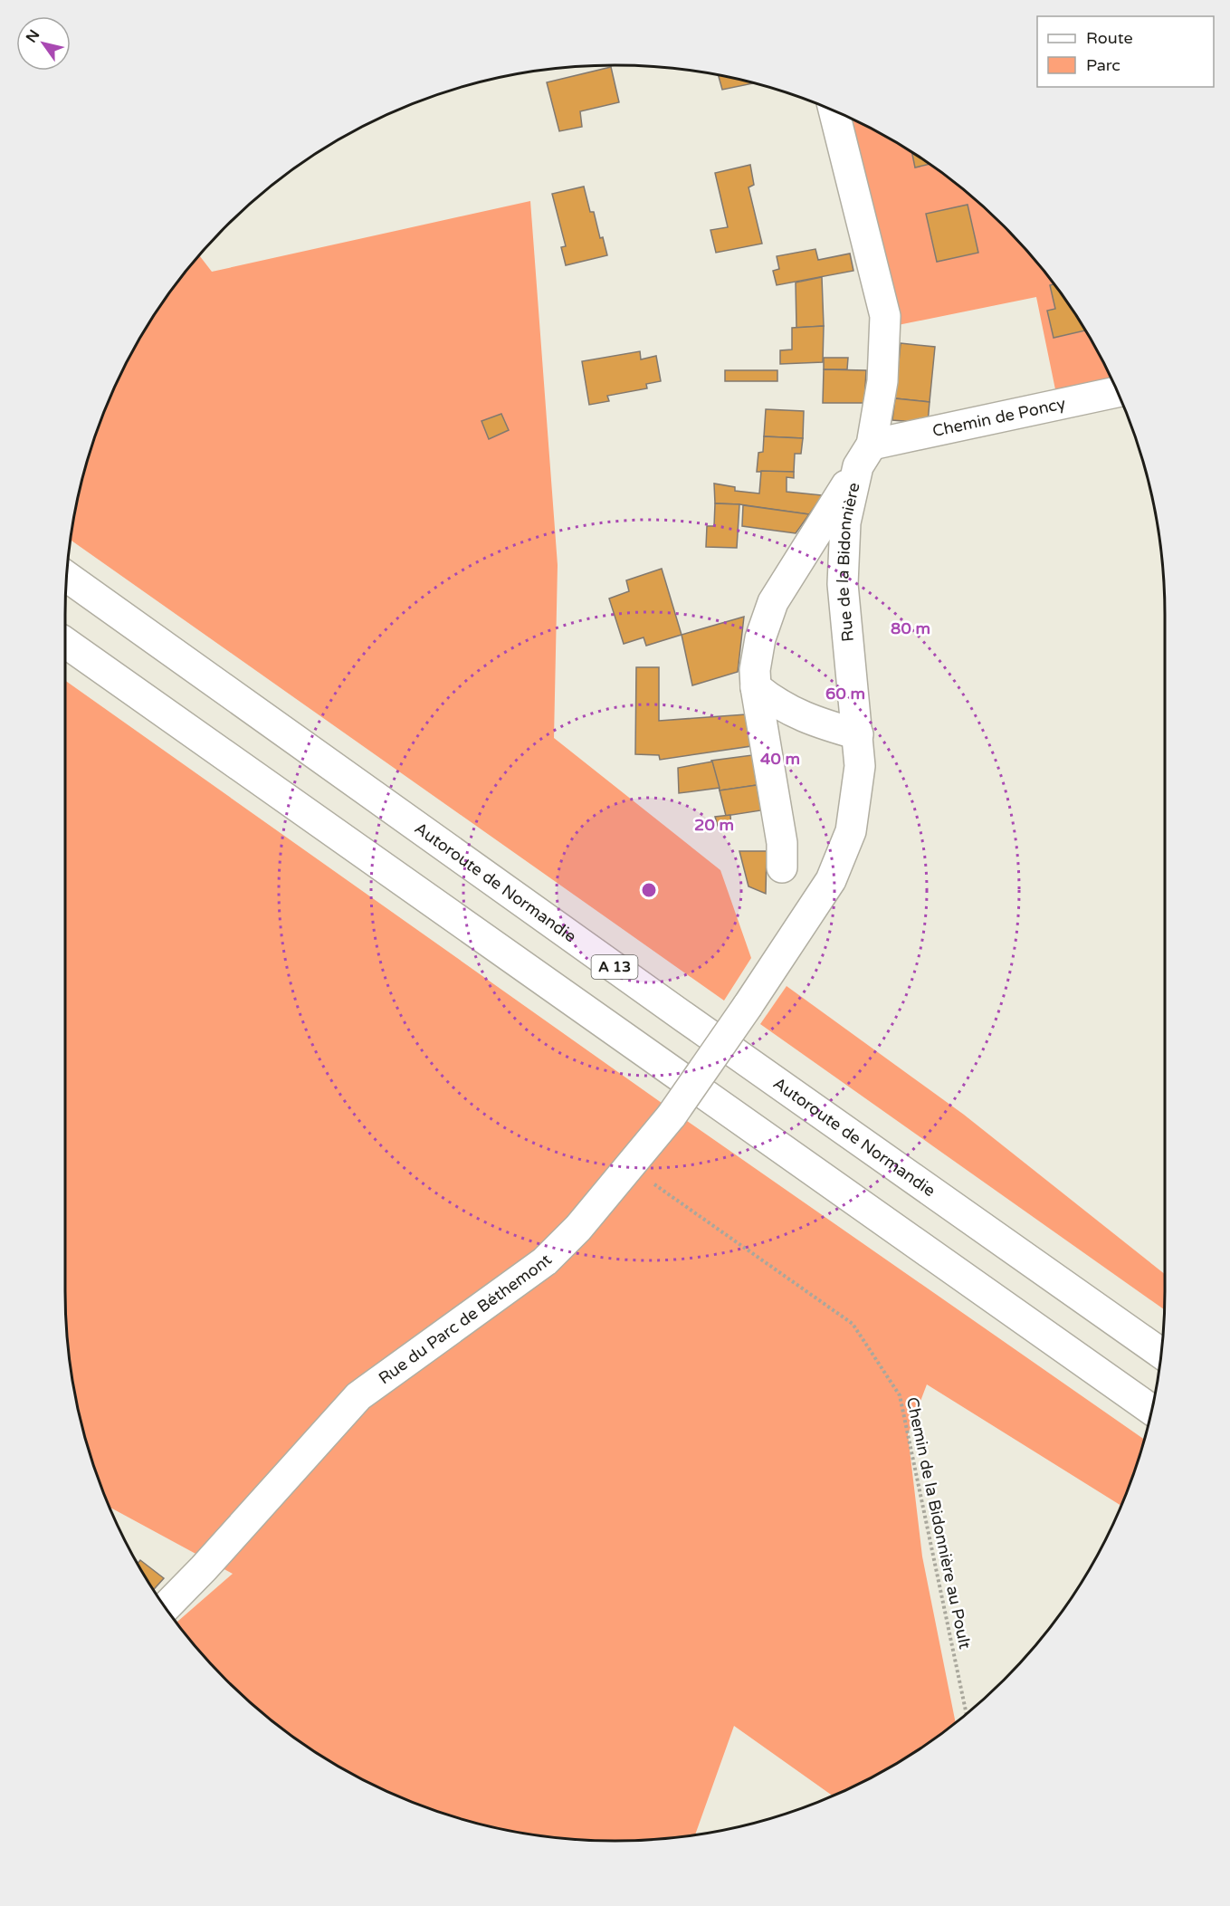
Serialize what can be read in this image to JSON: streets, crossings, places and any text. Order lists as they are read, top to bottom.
{
  "streets": {
    "main road": [
      "Chemin de Poncy",
      "Rue de la Bidonnière",
      "Autoroute de Normandie",
      "A 13",
      "Rue du Parc de Béthemont"
    ],
    "path": ["Chemin de la Bidonnière au Poult"]
  },
  "crossings": [
    ["Chemin de Poncy", "Rue de la Bidonnière"],
    ["Rue de la Bidonnière", "Rue du Parc de Béthemont"],
    ["Rue du Parc de Béthemont", "Chemin de la Bidonnière au Poult"]
  ],
  "legend": ["Route", "Parc"],
  "north": "top left",
  "rings": [
    "80 m",
    "60 m",
    "40 m",
    "20 m"
  ]
}
